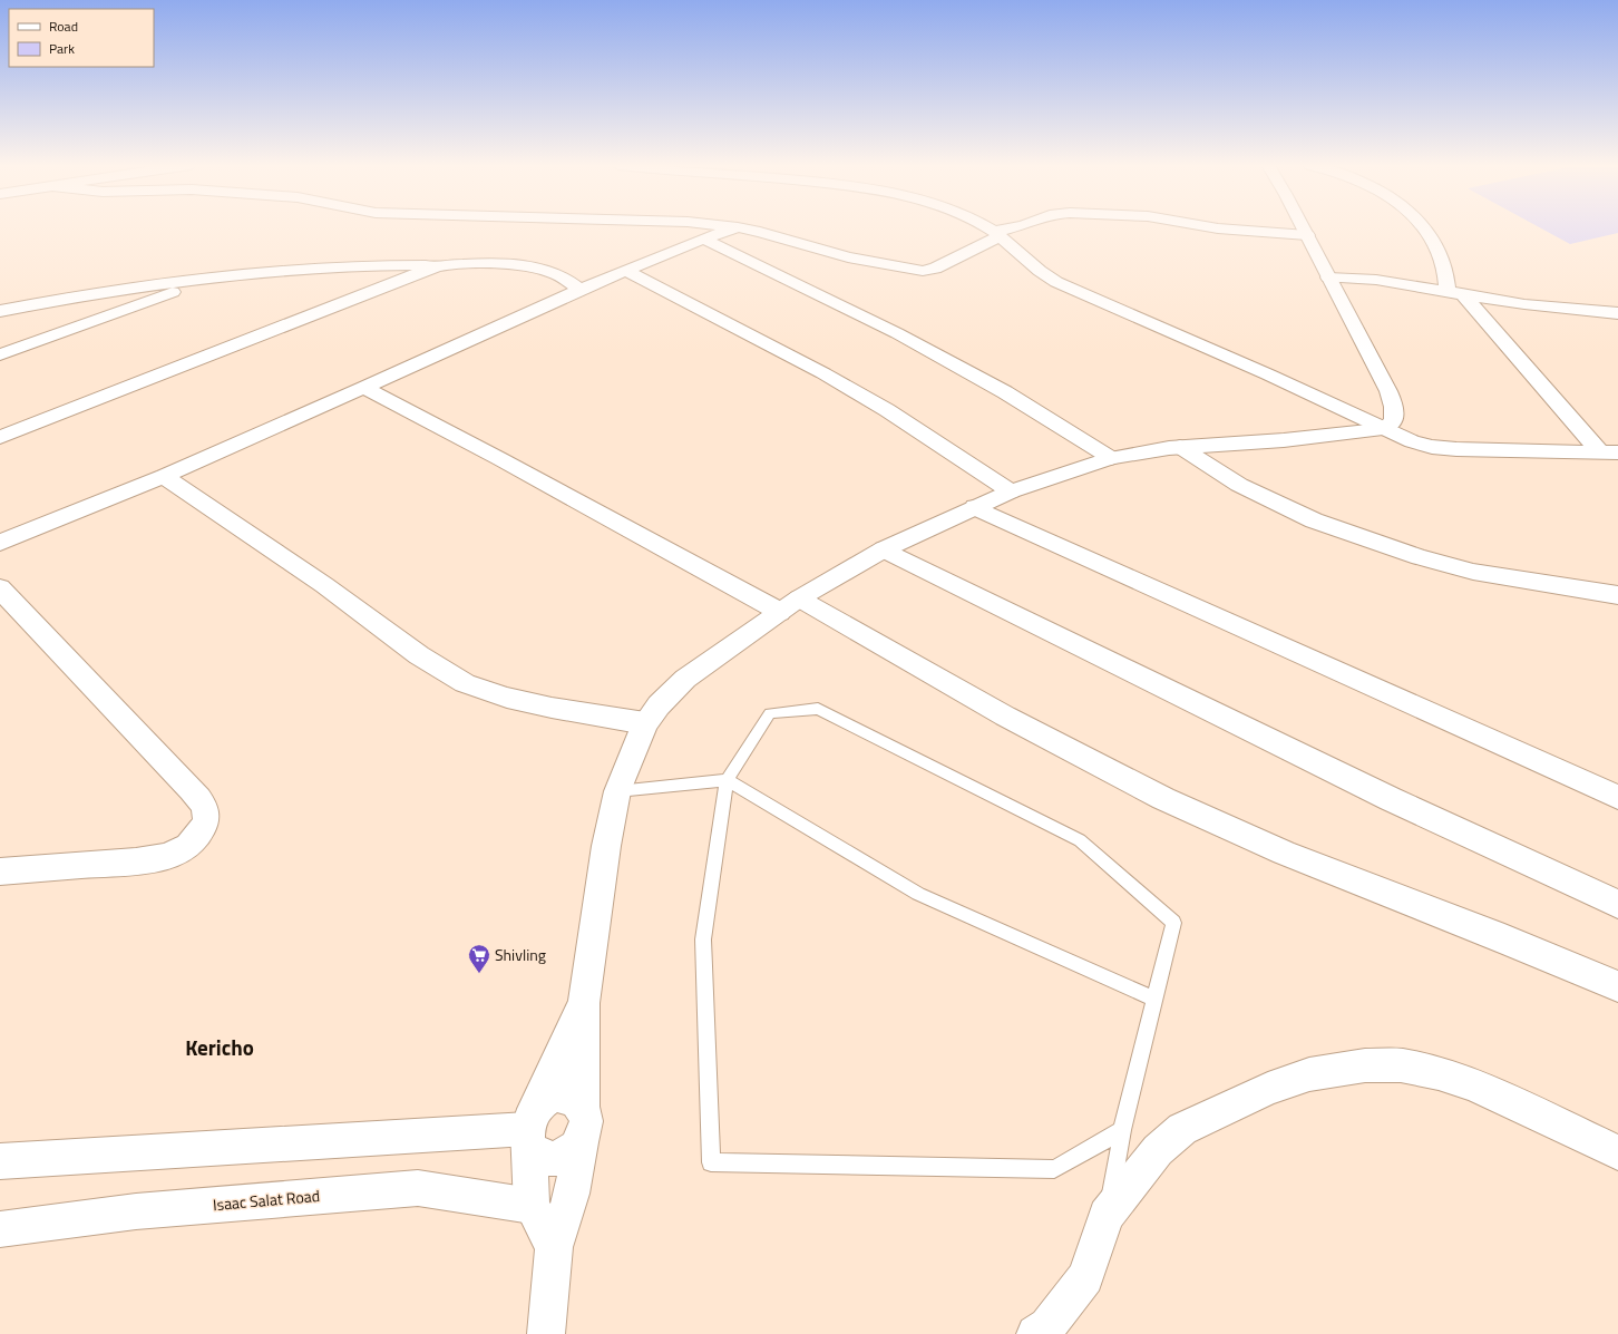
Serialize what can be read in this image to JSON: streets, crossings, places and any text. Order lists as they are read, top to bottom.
{
  "streets": {
    "street": ["Isaac Salat Road"]
  },
  "districts": ["Kericho"],
  "places": {
    "supermarket": ["Shivling"]
  },
  "legend": ["Road", "Park"]
}
